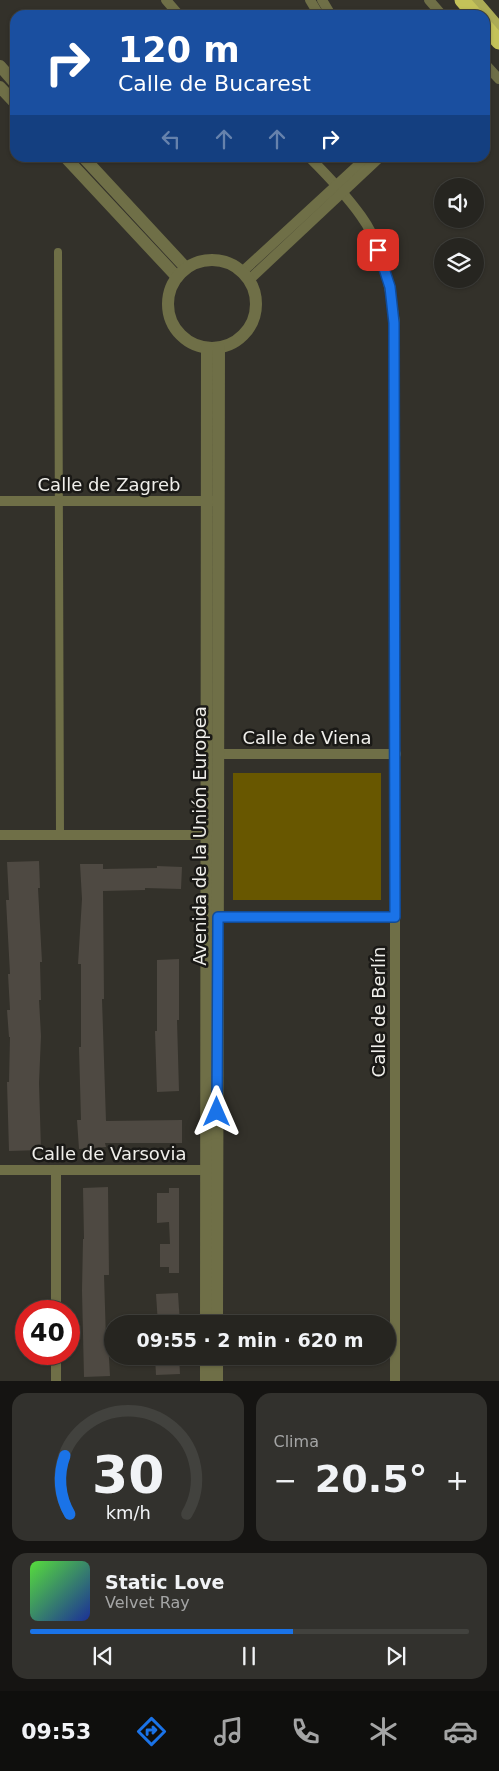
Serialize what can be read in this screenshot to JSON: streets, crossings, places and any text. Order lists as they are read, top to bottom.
{
  "streets": {
    "street": [
      "Calle de Zagreb",
      "Calle de Viena",
      "Avenida de la Unión Europea",
      "Calle de Berlín",
      "Calle de Varsovia"
    ]
  },
  "crossings": [
    ["Calle de Zagreb", "Avenida de la Unión Europea"],
    ["Calle de Viena", "Avenida de la Unión Europea"],
    ["Calle de Viena", "Calle de Berlín"],
    ["Avenida de la Unión Europea", "Calle de Varsovia"]
  ],
  "page": {
    "turn": ["120 m", "Calle de Bucarest"],
    "limit": "40",
    "trip": "09:55 · 2 min · 620 m",
    "tile": "Clima",
    "heat": ["−", "20.5°", "+"],
    "song": ["Static Love", "Velvet Ray"],
    "tabs": "09:53",
    "gauge": ["30", "km/h"]
  }
}
